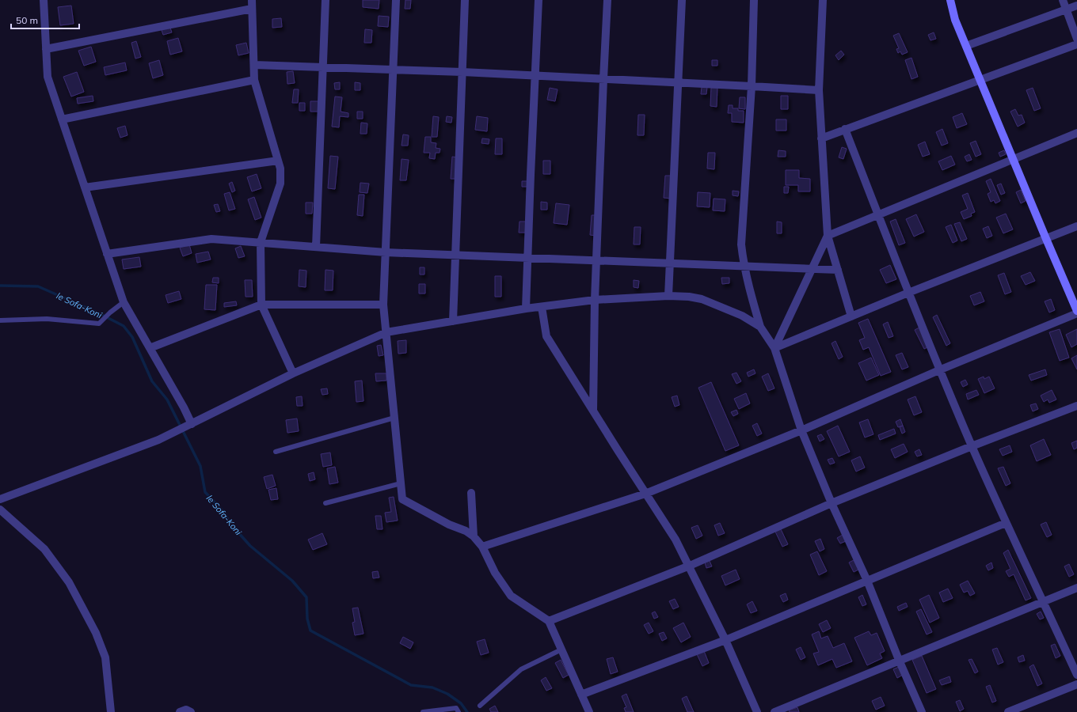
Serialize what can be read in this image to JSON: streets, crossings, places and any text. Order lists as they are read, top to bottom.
{
  "water": ["le Sofa-Koni"],
  "scale_bar": "50 m"
}
